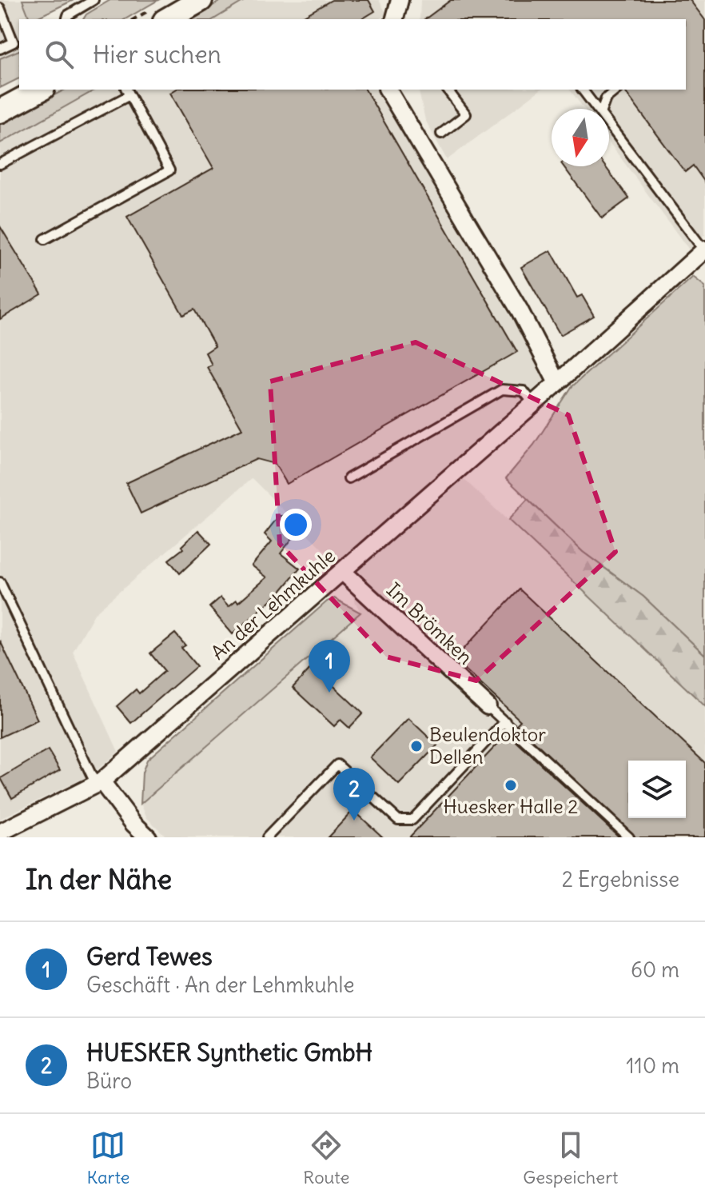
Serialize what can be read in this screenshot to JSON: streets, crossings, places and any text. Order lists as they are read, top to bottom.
{
  "streets": {
    "street": ["An der Lehmkuhle", "Im Brömken"]
  },
  "crossings": [
    ["An der Lehmkuhle", "Im Brömken"]
  ],
  "places": ["Beulendoktor Dellen", "Huesker Halle 2"],
  "north": "bottom",
  "page": {
    "search": "Hier suchen",
    "pins": ["1", "2"],
    "heading": ["In der Nähe", "2 Ergebnisse"],
    "list": [
      {
        "mark": "1",
        "name": "Gerd Tewes",
        "note": "Geschäft · An der Lehmkuhle",
        "value": "60 m"
      },
      {
        "mark": "2",
        "name": "HUESKER Synthetic GmbH",
        "note": "Büro",
        "value": "110 m"
      }
    ],
    "nav": ["Karte", "Route", "Gespeichert"]
  }
}
